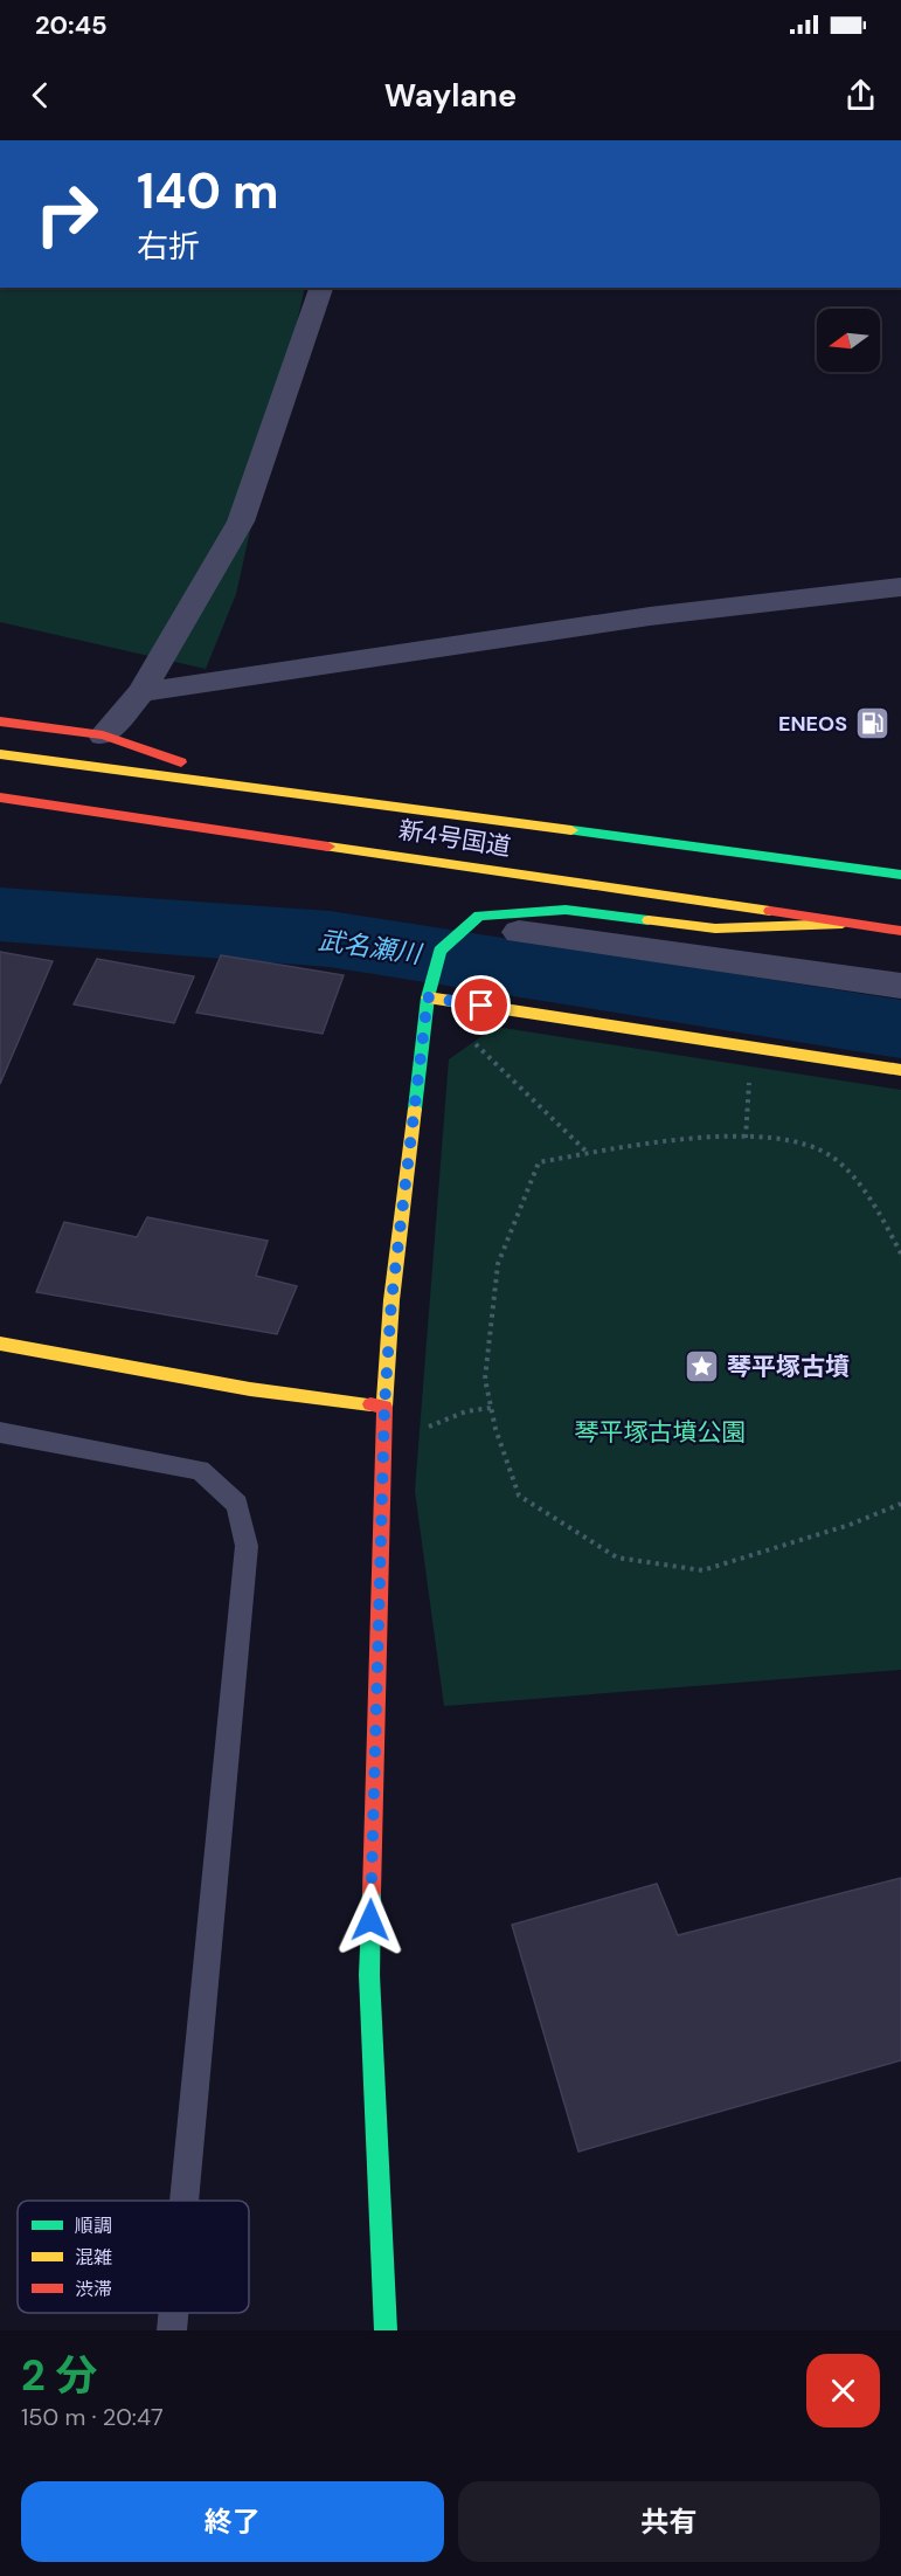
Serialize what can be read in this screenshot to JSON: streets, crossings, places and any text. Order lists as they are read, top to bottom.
{
  "streets": {
    "main road": ["新4号国道"]
  },
  "water": ["武名瀬川"],
  "parks": ["琴平塚古墳公園"],
  "places": {
    "fuel station": ["ENEOS"],
    "place": ["琴平塚古墳"]
  },
  "legend": ["順調", "混雑", "渋滞"],
  "north": "left",
  "page": {
    "status": "20:45",
    "header": "Waylane",
    "turn": ["140 m", "右折"],
    "heading": ["2 分", "150 m · 20:47"],
    "buttons": ["終了", "共有"]
  }
}
